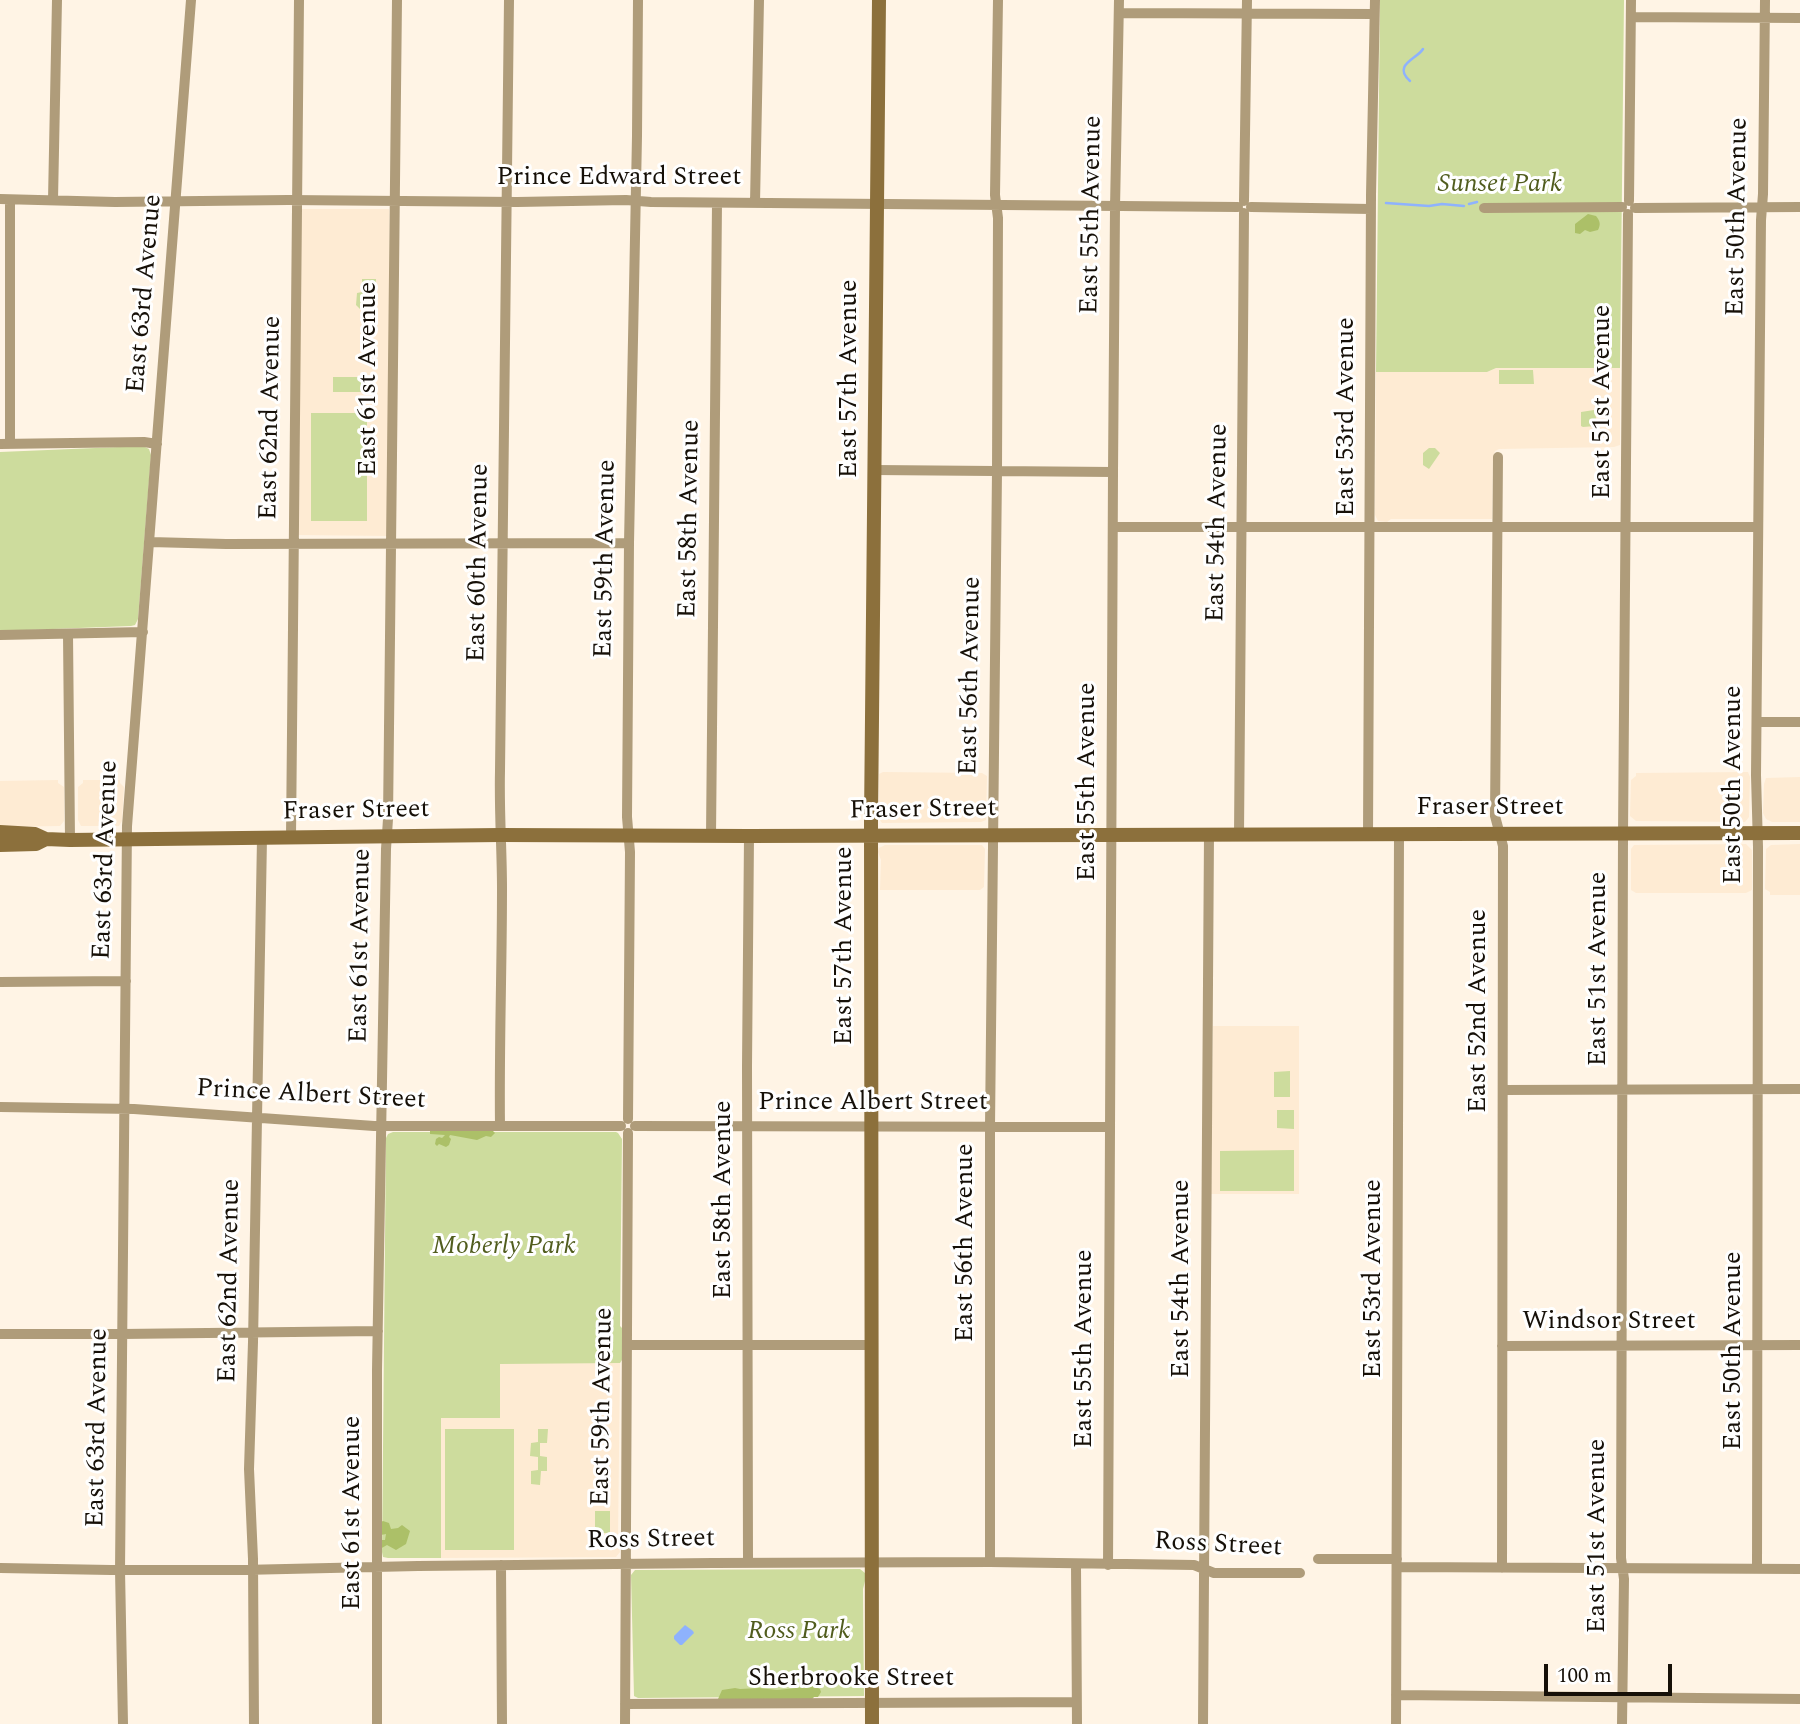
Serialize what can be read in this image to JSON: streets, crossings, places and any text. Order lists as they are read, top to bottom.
{
  "streets": {
    "street": [
      "Prince Edward Street",
      "East 55th Avenue",
      "East 50th Avenue",
      "East 63rd Avenue",
      "East 61st Avenue",
      "East 57th Avenue",
      "East 51st Avenue",
      "East 53rd Avenue",
      "East 62nd Avenue",
      "East 58th Avenue",
      "East 54th Avenue",
      "East 59th Avenue",
      "East 60th Avenue",
      "East 56th Avenue",
      "Fraser Street",
      "East 52nd Avenue",
      "Prince Albert Street",
      "Windsor Street",
      "Ross Street",
      "Sherbrooke Street"
    ]
  },
  "crossings": [
    ["Prince Edward Street", "East 55th Avenue"],
    ["Prince Edward Street", "East 63rd Avenue"],
    ["Prince Edward Street", "East 61st Avenue"],
    ["Prince Edward Street", "East 57th Avenue"],
    ["Prince Edward Street", "East 53rd Avenue"],
    ["Prince Edward Street", "East 62nd Avenue"],
    ["Prince Edward Street", "East 58th Avenue"],
    ["Prince Edward Street", "East 54th Avenue"],
    ["Prince Edward Street", "East 59th Avenue"],
    ["Prince Edward Street", "East 60th Avenue"],
    ["Prince Edward Street", "East 56th Avenue"],
    ["East 55th Avenue", "Fraser Street"],
    ["East 55th Avenue", "Prince Albert Street"],
    ["East 55th Avenue", "Ross Street"],
    ["East 50th Avenue", "Fraser Street"],
    ["East 50th Avenue", "Windsor Street"],
    ["East 50th Avenue", "Ross Street"],
    ["East 63rd Avenue", "Fraser Street"],
    ["East 63rd Avenue", "Prince Albert Street"],
    ["East 63rd Avenue", "Ross Street"],
    ["East 61st Avenue", "Fraser Street"],
    ["East 61st Avenue", "Prince Albert Street"],
    ["East 61st Avenue", "Ross Street"],
    ["East 57th Avenue", "Fraser Street"],
    ["East 57th Avenue", "Prince Albert Street"],
    ["East 57th Avenue", "Ross Street"],
    ["East 57th Avenue", "Sherbrooke Street"],
    ["East 51st Avenue", "Fraser Street"],
    ["East 51st Avenue", "Windsor Street"],
    ["East 51st Avenue", "Ross Street"],
    ["East 53rd Avenue", "Fraser Street"],
    ["East 53rd Avenue", "Ross Street"],
    ["East 62nd Avenue", "Fraser Street"],
    ["East 62nd Avenue", "Prince Albert Street"],
    ["East 62nd Avenue", "Ross Street"],
    ["East 58th Avenue", "Fraser Street"],
    ["East 58th Avenue", "Prince Albert Street"],
    ["East 58th Avenue", "Ross Street"],
    ["East 54th Avenue", "Fraser Street"],
    ["East 54th Avenue", "Ross Street"],
    ["East 59th Avenue", "Fraser Street"],
    ["East 59th Avenue", "Prince Albert Street"],
    ["East 59th Avenue", "Ross Street"],
    ["East 59th Avenue", "Sherbrooke Street"],
    ["East 60th Avenue", "Fraser Street"],
    ["East 60th Avenue", "Prince Albert Street"],
    ["East 56th Avenue", "Fraser Street"],
    ["East 56th Avenue", "Prince Albert Street"],
    ["East 56th Avenue", "Ross Street"],
    ["Fraser Street", "East 52nd Avenue"],
    ["East 52nd Avenue", "Windsor Street"],
    ["East 52nd Avenue", "Ross Street"]
  ],
  "parks": ["Sunset Park", "Moberly Park", "Ross Park"],
  "scale_bar": "100 m"
}
